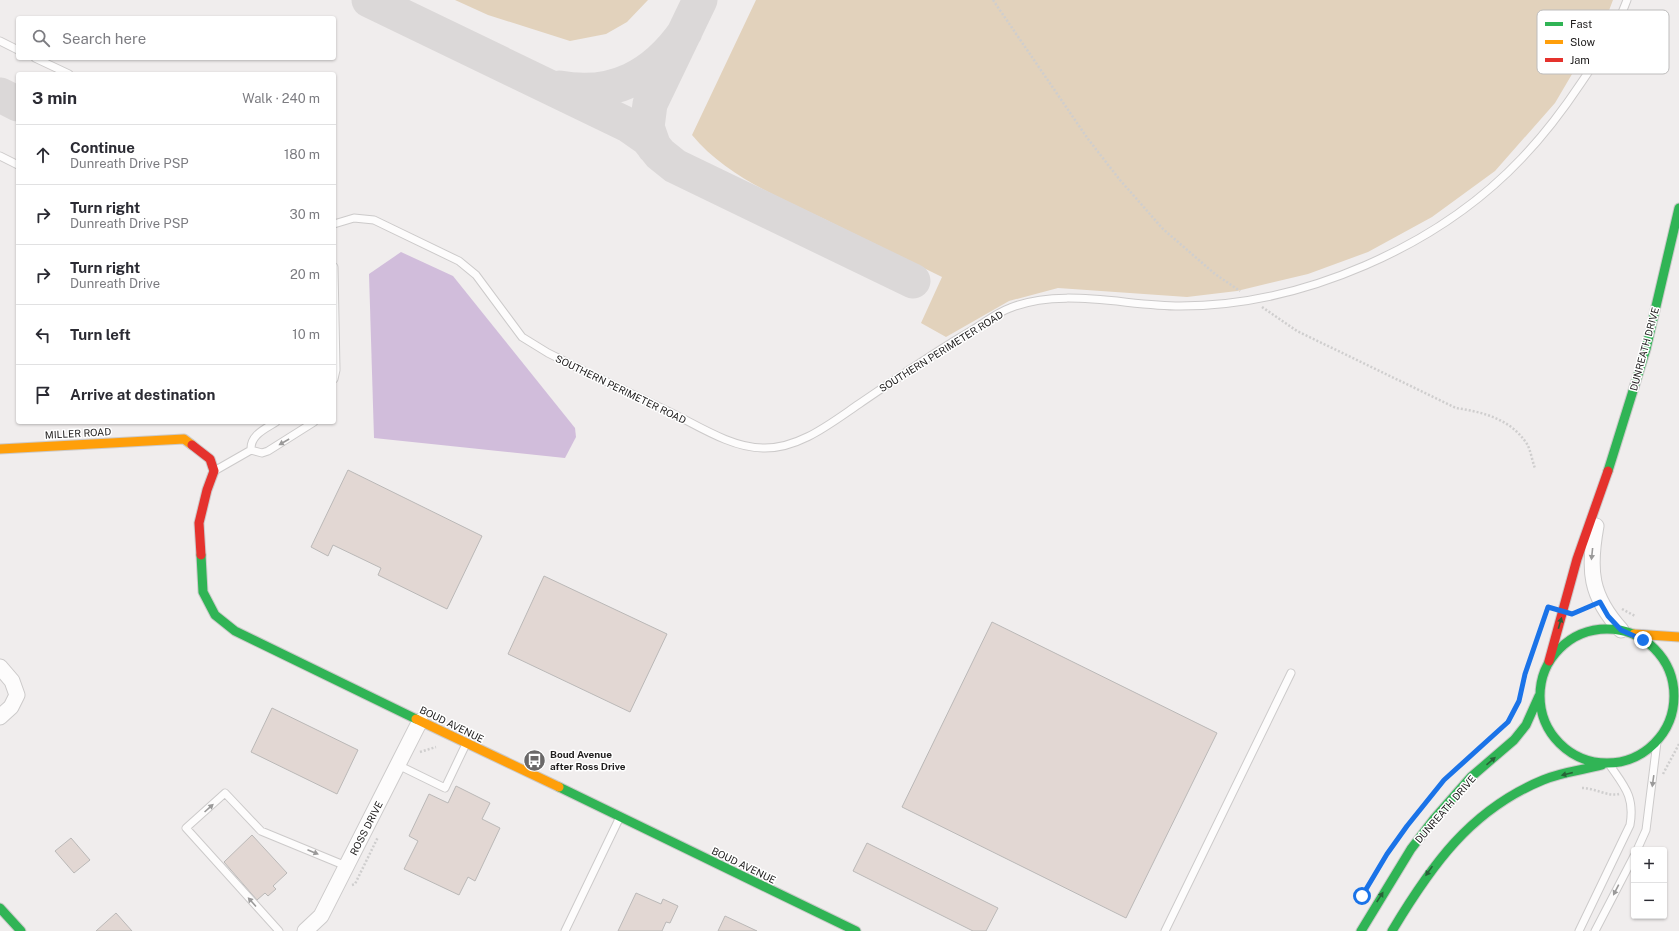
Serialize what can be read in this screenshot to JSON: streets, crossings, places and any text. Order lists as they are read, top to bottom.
{
  "streets": {
    "street": [
      "DUNREATH DRIVE",
      "MILLER ROAD",
      "BOUD AVENUE",
      "ROSS DRIVE"
    ],
    "lane": ["SOUTHERN PERIMETER ROAD"]
  },
  "crossings": [
    ["MILLER ROAD", "BOUD AVENUE"],
    ["BOUD AVENUE", "ROSS DRIVE"]
  ],
  "places": {
    "bus stop": ["Boud Avenue after Ross Drive"]
  },
  "legend": ["Fast", "Slow", "Jam"],
  "page": {
    "search": "Search here",
    "heading": ["3 min", "Walk · 240 m"],
    "list": [
      ["Continue", "Dunreath Drive PSP", "180 m"],
      ["Turn right", "Dunreath Drive PSP", "30 m"],
      ["Turn right", "Dunreath Drive", "20 m"],
      ["Turn left", "10 m"],
      "Arrive at destination"
    ],
    "map_buttons": ["+", "−"]
  }
}
